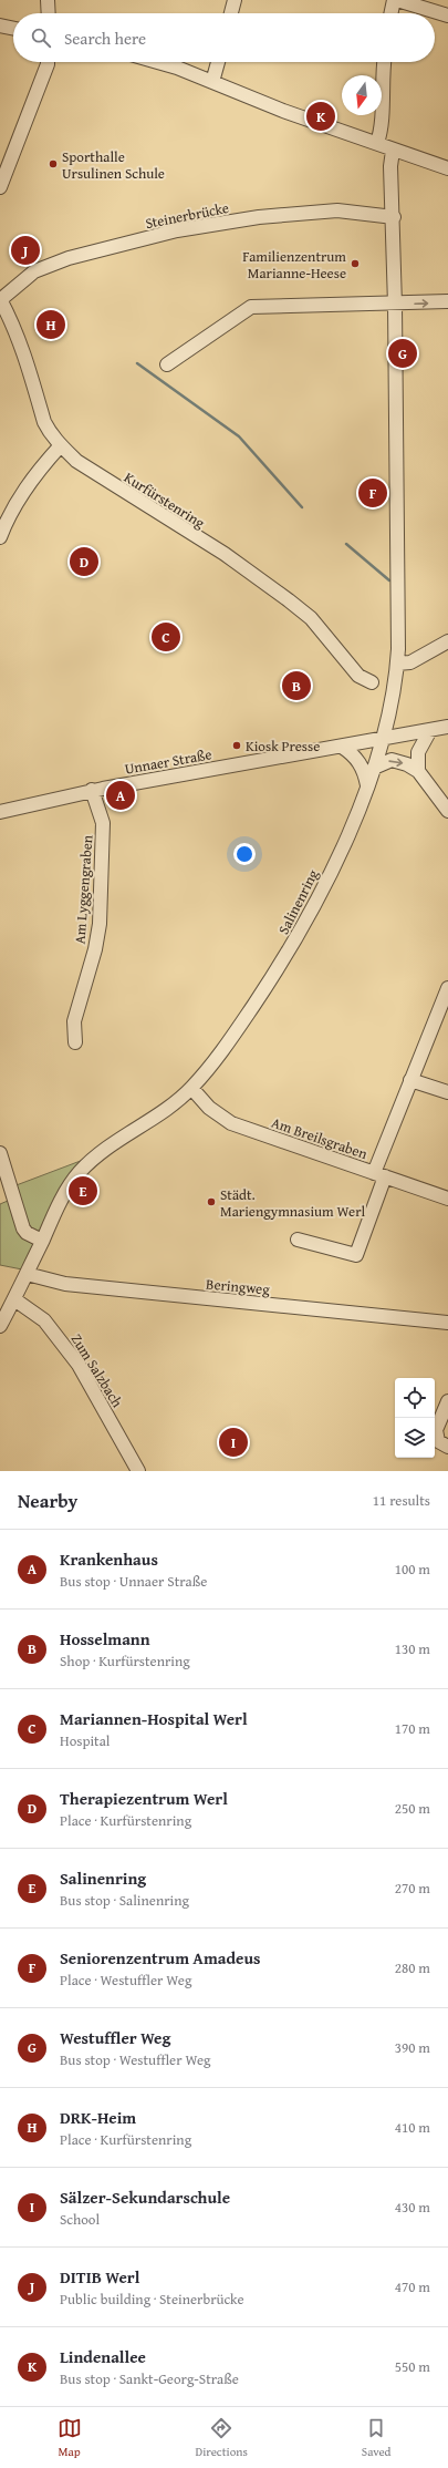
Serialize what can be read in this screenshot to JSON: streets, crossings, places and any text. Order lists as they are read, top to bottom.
{
  "streets": {
    "street": [
      "Steinerbrücke",
      "Kurfürstenring",
      "Unnaer Straße",
      "Am Lyggengraben",
      "Salinenring",
      "Am Breilsgraben",
      "Beringweg",
      "Zum Salzbach"
    ]
  },
  "crossings": [
    ["Steinerbrücke", "Kurfürstenring"],
    ["Steinerbrücke", "Salinenring"],
    ["Unnaer Straße", "Am Lyggengraben"],
    ["Unnaer Straße", "Salinenring"],
    ["Salinenring", "Am Breilsgraben"],
    ["Salinenring", "Beringweg"],
    ["Salinenring", "Zum Salzbach"]
  ],
  "places": [
    "Sporthalle Ursulinen Schule",
    "Familienzentrum Marianne-Heese",
    "Kiosk Presse",
    "Städt. Mariengymnasium Werl"
  ],
  "north": "bottom",
  "page": {
    "search": "Search here",
    "pins": [
      "K",
      "J",
      "H",
      "G",
      "F",
      "D",
      "C",
      "B",
      "A",
      "E",
      "I"
    ],
    "heading": ["Nearby", "11 results"],
    "list": [
      {
        "mark": "A",
        "name": "Krankenhaus",
        "note": "Bus stop · Unnaer Straße",
        "value": "100 m"
      },
      {
        "mark": "B",
        "name": "Hosselmann",
        "note": "Shop · Kurfürstenring",
        "value": "130 m"
      },
      {
        "mark": "C",
        "name": "Mariannen-Hospital Werl",
        "note": "Hospital",
        "value": "170 m"
      },
      {
        "mark": "D",
        "name": "Therapiezentrum Werl",
        "note": "Place · Kurfürstenring",
        "value": "250 m"
      },
      {
        "mark": "E",
        "name": "Salinenring",
        "note": "Bus stop · Salinenring",
        "value": "270 m"
      },
      {
        "mark": "F",
        "name": "Seniorenzentrum Amadeus",
        "note": "Place · Westuffler Weg",
        "value": "280 m"
      },
      {
        "mark": "G",
        "name": "Westuffler Weg",
        "note": "Bus stop · Westuffler Weg",
        "value": "390 m"
      },
      {
        "mark": "H",
        "name": "DRK-Heim",
        "note": "Place · Kurfürstenring",
        "value": "410 m"
      },
      {
        "mark": "I",
        "name": "Sälzer-Sekundarschule",
        "note": "School",
        "value": "430 m"
      },
      {
        "mark": "J",
        "name": "DITIB Werl",
        "note": "Public building · Steinerbrücke",
        "value": "470 m"
      },
      {
        "mark": "K",
        "name": "Lindenallee",
        "note": "Bus stop · Sankt-Georg-Straße",
        "value": "550 m"
      }
    ],
    "nav": ["Map", "Directions", "Saved"]
  }
}
